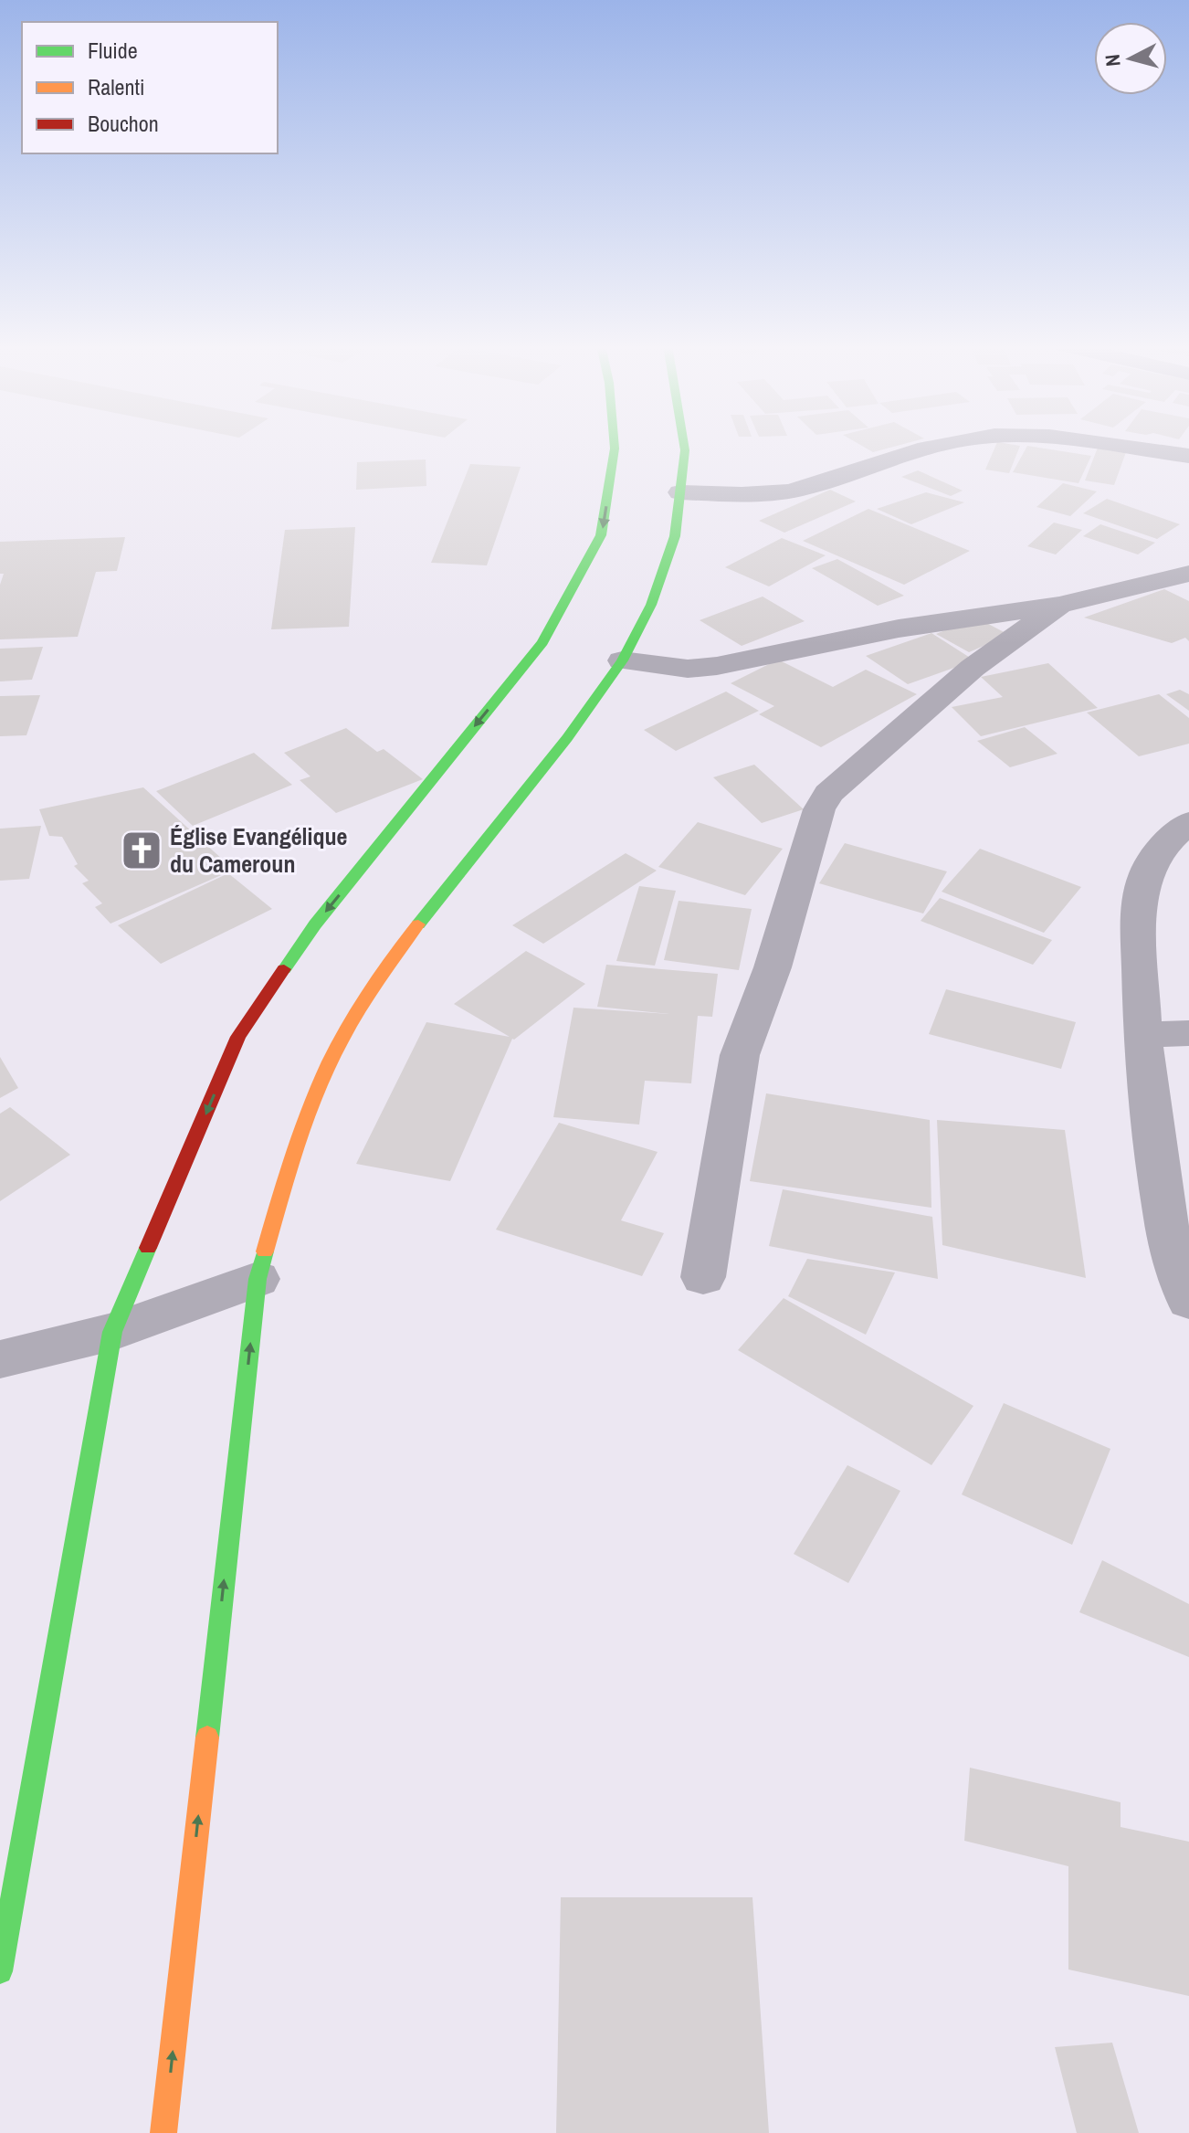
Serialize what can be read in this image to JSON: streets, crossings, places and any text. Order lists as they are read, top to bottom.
{
  "places": {
    "church": ["Église Evangélique du Cameroun"]
  },
  "legend": ["Fluide", "Ralenti", "Bouchon"],
  "north": "left"
}
